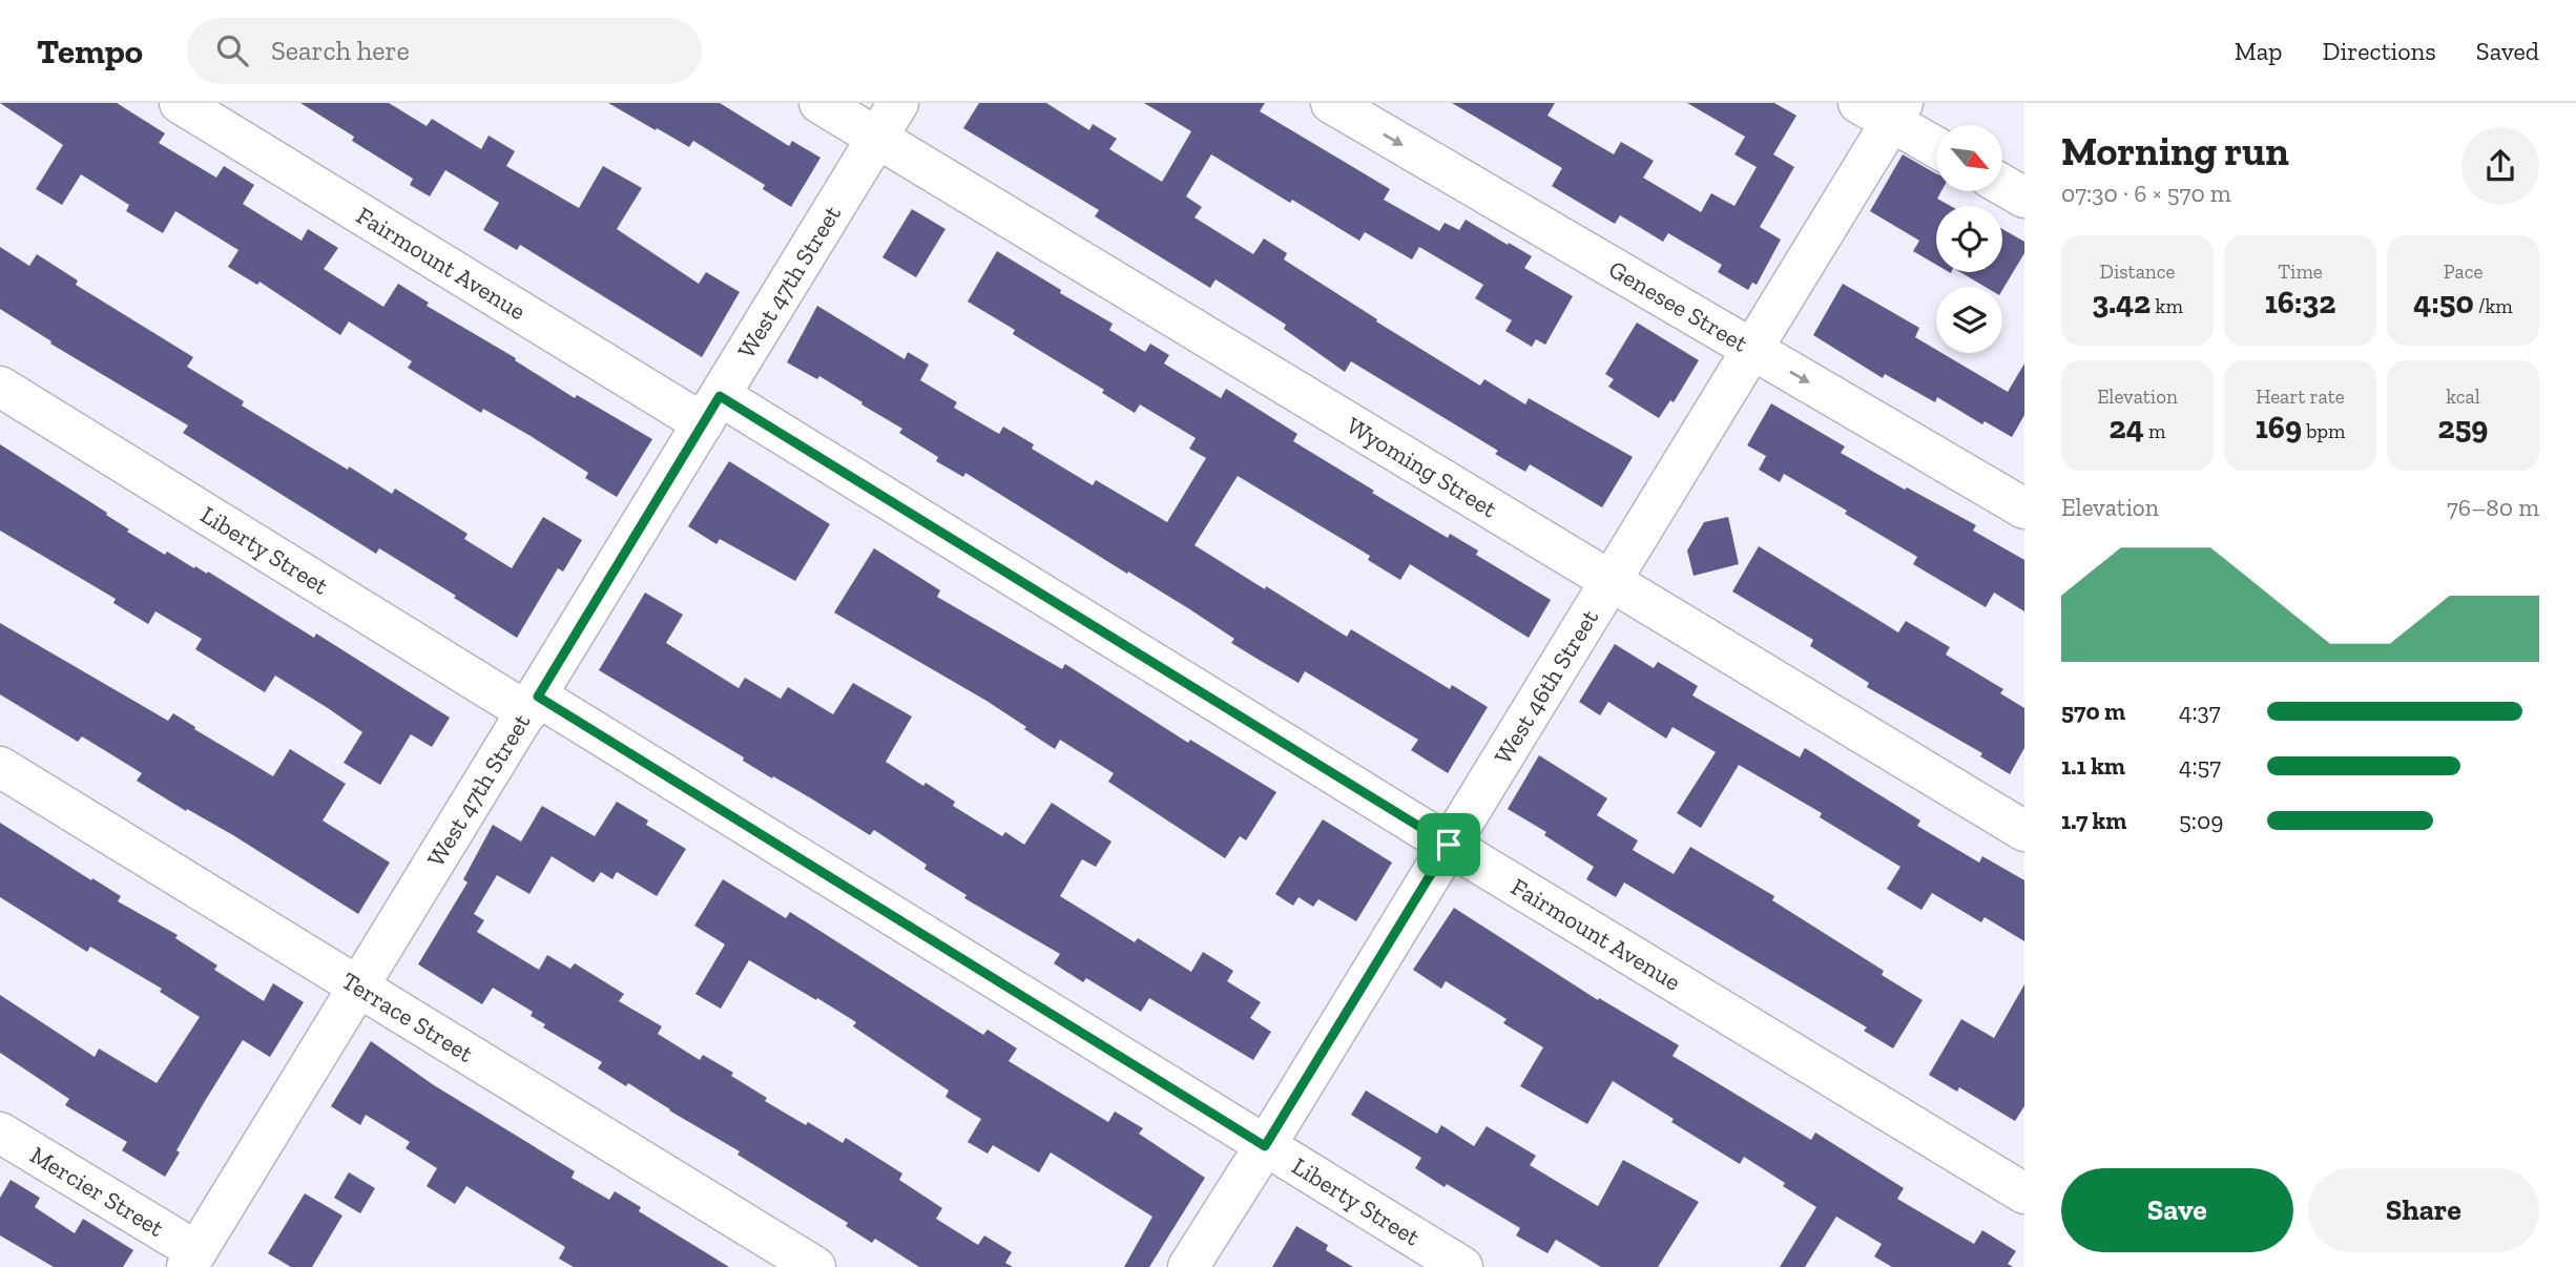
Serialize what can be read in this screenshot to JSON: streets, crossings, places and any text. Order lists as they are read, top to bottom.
{
  "streets": {
    "street": [
      "Fairmount Avenue",
      "West 47th Street",
      "Genesee Street",
      "Wyoming Street",
      "Liberty Street",
      "West 46th Street",
      "Terrace Street",
      "Mercier Street"
    ]
  },
  "crossings": [
    ["Fairmount Avenue", "West 47th Street"],
    ["Fairmount Avenue", "West 46th Street"],
    ["West 47th Street", "Wyoming Street"],
    ["West 47th Street", "Liberty Street"],
    ["West 47th Street", "Terrace Street"],
    ["West 47th Street", "Mercier Street"],
    ["Genesee Street", "West 46th Street"],
    ["Wyoming Street", "West 46th Street"],
    ["Liberty Street", "West 46th Street"]
  ],
  "one_way": ["Genesee Street"],
  "north": "bottom right",
  "page": {
    "header": "Tempo",
    "search": "Search here",
    "nav": ["Map", "Directions", "Saved"],
    "heading": ["Morning run", "07:30 · 6 × 570 m"],
    "stats": [
      ["Distance", "3.42 km"],
      ["Time", "16:32"],
      ["Pace", "4:50 /km"],
      ["Elevation", "24 m"],
      ["Heart rate", "169 bpm"],
      ["kcal", "259"]
    ],
    "chart": ["Elevation", "76–80 m"],
    "list": [
      {
        "name": "570 m",
        "note": "4:37"
      },
      {
        "name": "1.1 km",
        "note": "4:57"
      },
      {
        "name": "1.7 km",
        "note": "5:09"
      }
    ],
    "buttons": ["Save", "Share"]
  }
}
